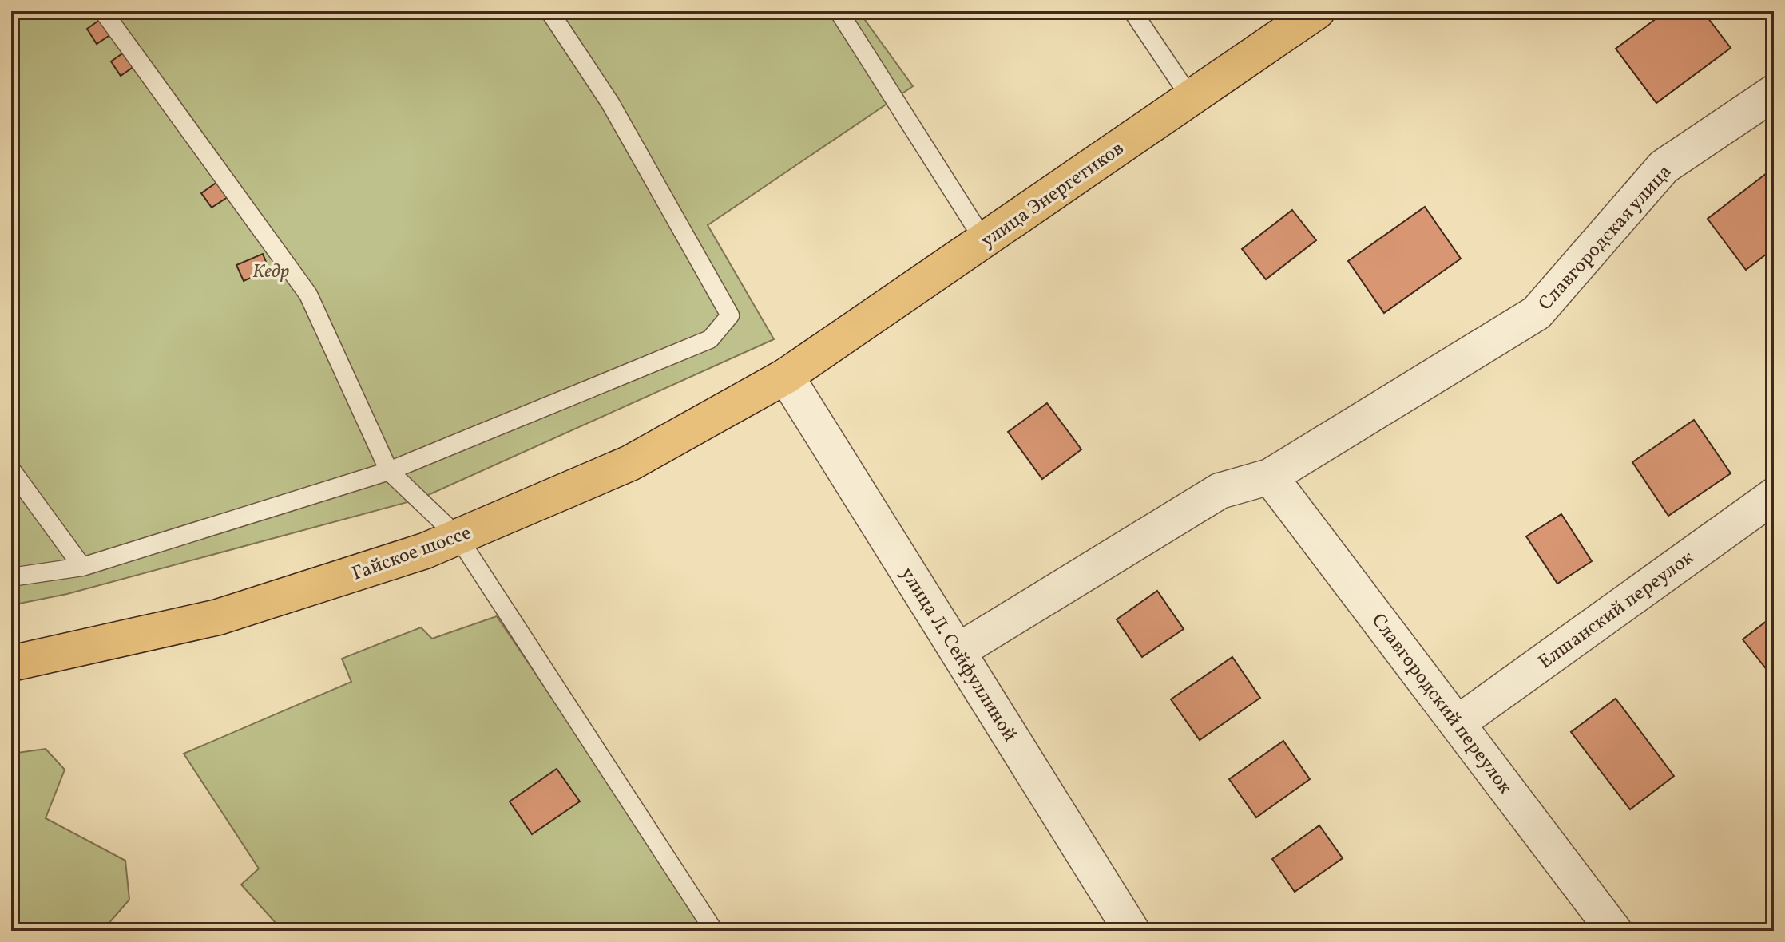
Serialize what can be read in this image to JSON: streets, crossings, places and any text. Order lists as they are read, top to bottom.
{
  "streets": {
    "main road": ["улица Энергетиков", "Гайское шоссе"],
    "street": [
      "Славгородская улица",
      "Елшанский переулок",
      "улица Л. Сейфуллиной",
      "Славгородский переулок"
    ]
  },
  "crossings": [
    ["улица Энергетиков", "Гайское шоссе"],
    ["улица Энергетиков", "улица Л. Сейфуллиной"],
    ["Славгородская улица", "улица Л. Сейфуллиной"],
    ["Славгородская улица", "Славгородский переулок"],
    ["Гайское шоссе", "улица Л. Сейфуллиной"],
    ["Елшанский переулок", "Славгородский переулок"]
  ],
  "parks": ["Кедр"]
}
